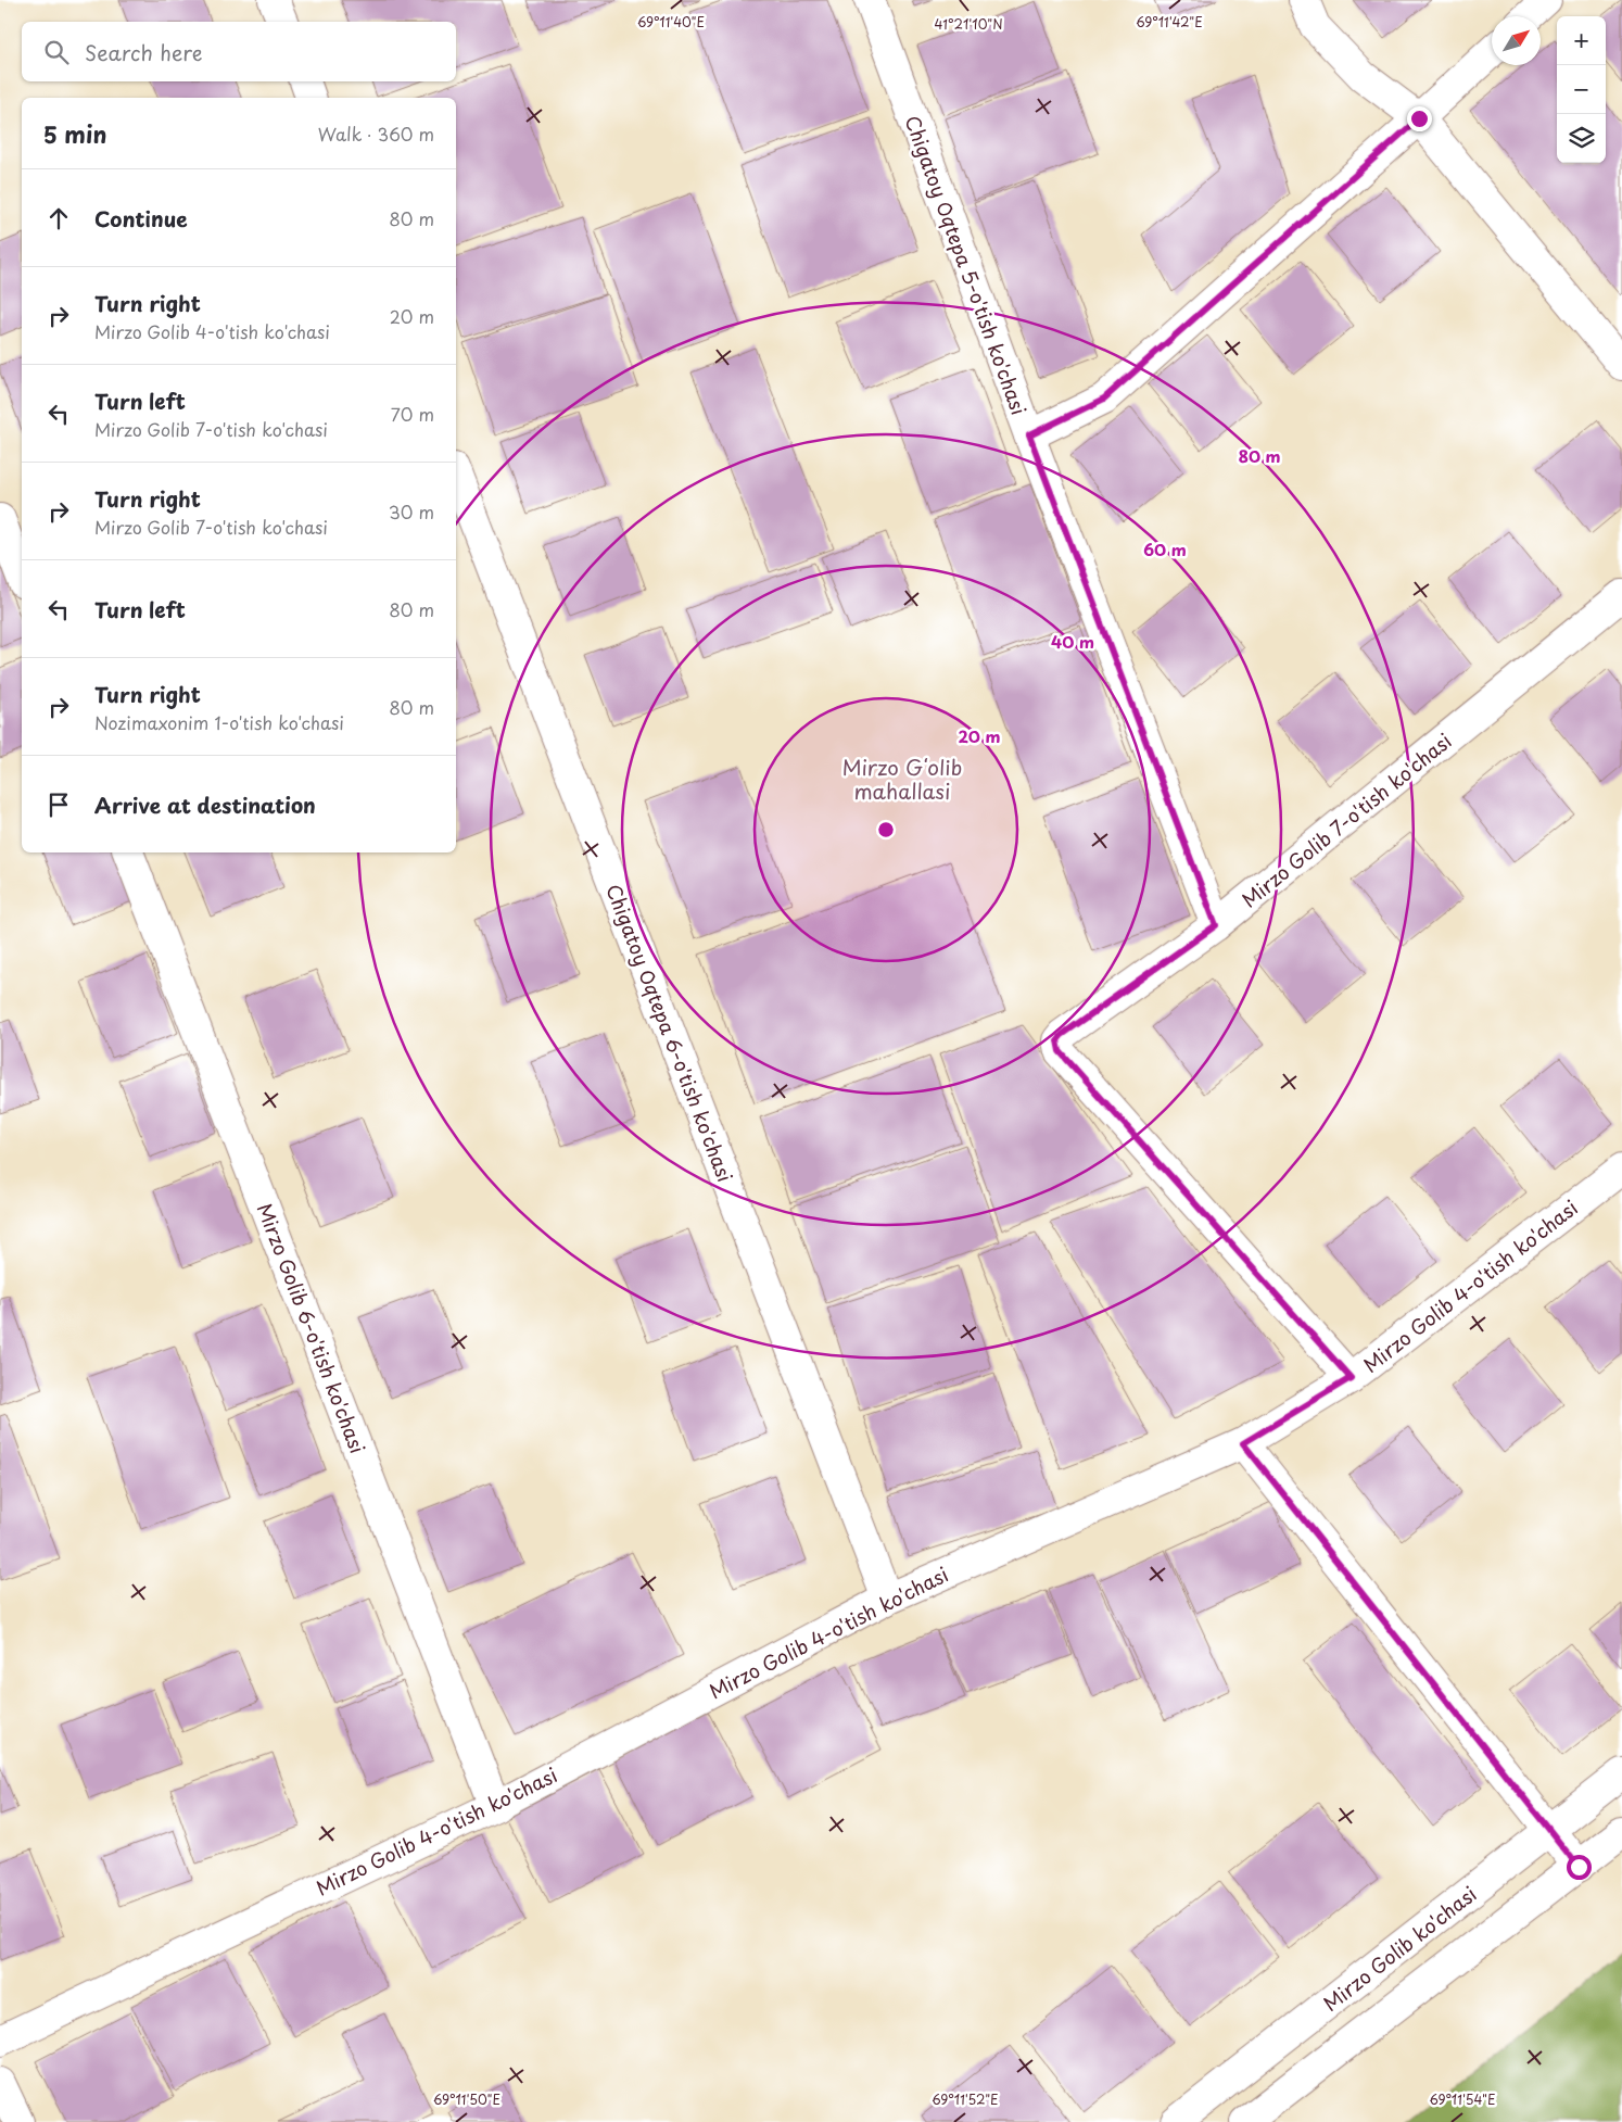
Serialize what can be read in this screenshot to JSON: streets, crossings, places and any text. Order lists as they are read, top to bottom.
{
  "streets": {
    "street": [
      "Chigatoy Oqtepa 5-o'tish ko'chasi",
      "Mirzo Golib 7-o'tish ko'chasi",
      "Chigatoy Oqtepa 6-o'tish ko'chasi",
      "Mirzo Golib 4-o'tish ko'chasi",
      "Mirzo Golib 6-o'tish ko'chasi",
      "Mirzo Golib ko'chasi"
    ]
  },
  "crossings": [
    ["Chigatoy Oqtepa 5-o'tish ko'chasi", "Mirzo Golib 7-o'tish ko'chasi"],
    ["Mirzo Golib 7-o'tish ko'chasi", "Mirzo Golib 4-o'tish ko'chasi"],
    ["Chigatoy Oqtepa 6-o'tish ko'chasi", "Mirzo Golib 4-o'tish ko'chasi"],
    ["Mirzo Golib 4-o'tish ko'chasi", "Mirzo Golib 6-o'tish ko'chasi"]
  ],
  "districts": ["Mirzo Gʻolib mahallasi"],
  "north": "top right",
  "page": {
    "map_buttons": ["+", "−"],
    "search": "Search here",
    "heading": ["5 min", "Walk · 360 m"],
    "list": [
      ["Continue", "80 m"],
      ["Turn right", "Mirzo Golib 4-o'tish ko'chasi", "20 m"],
      ["Turn left", "Mirzo Golib 7-o'tish ko'chasi", "70 m"],
      ["Turn right", "Mirzo Golib 7-o'tish ko'chasi", "30 m"],
      ["Turn left", "80 m"],
      ["Turn right", "Nozimaxonim 1-o'tish ko'chasi", "80 m"],
      "Arrive at destination"
    ]
  },
  "coordinates": [
    "69°11'40\"E",
    "69°11'42\"E",
    "41°21'10\"N",
    "69°11'50\"E",
    "69°11'52\"E",
    "69°11'54\"E"
  ],
  "rings": [
    "80 m",
    "60 m",
    "40 m",
    "20 m"
  ]
}
